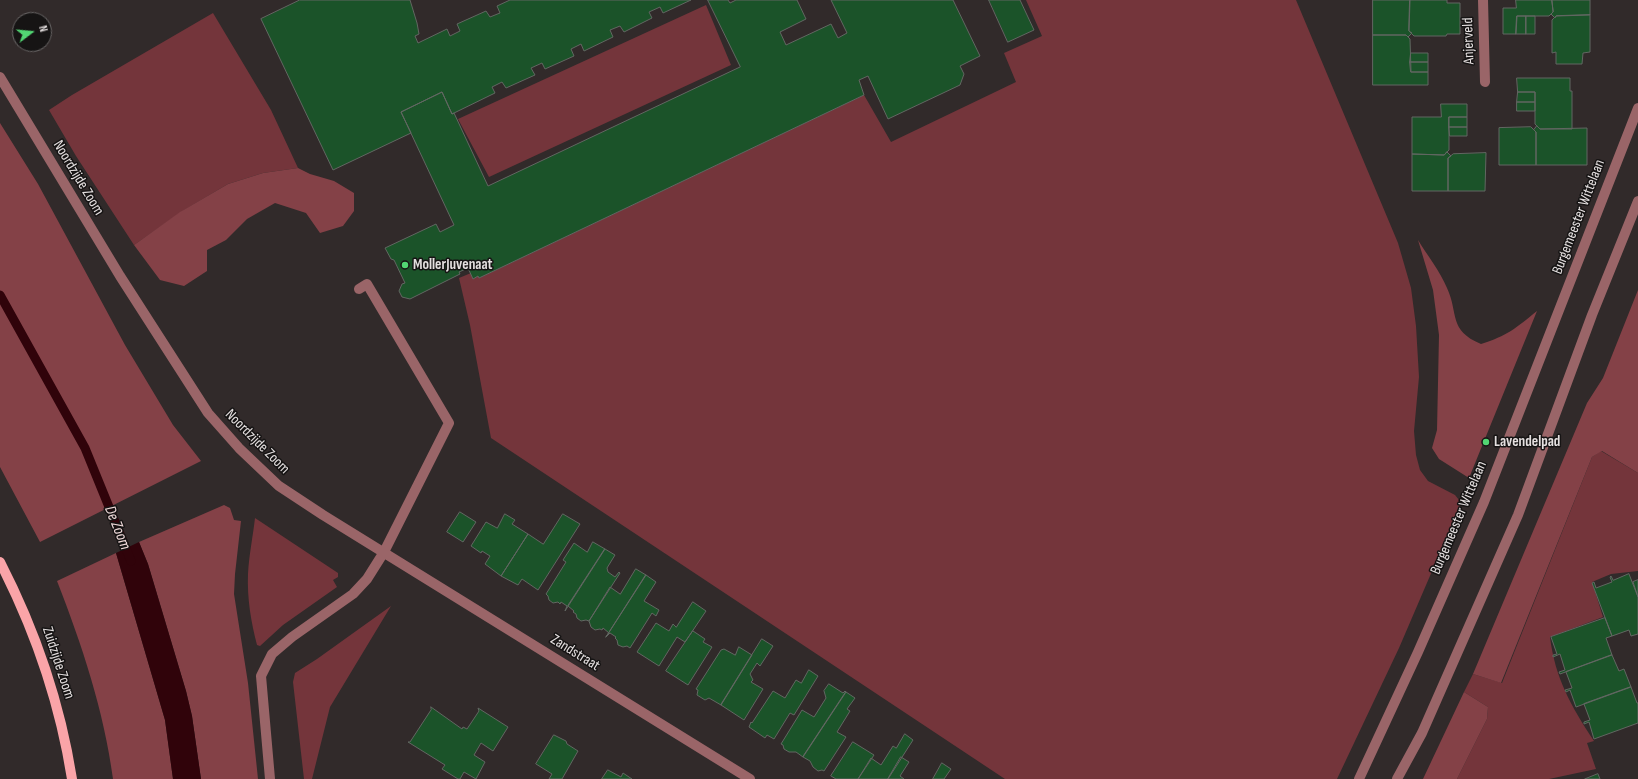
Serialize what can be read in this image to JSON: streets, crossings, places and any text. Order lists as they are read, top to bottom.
{
  "streets": {
    "main road": ["Zuidzijde Zoom"],
    "street": [
      "Anjerveld",
      "Noordzijde Zoom",
      "Burgemeester Wittelaan",
      "Zandstraat"
    ]
  },
  "crossings": [
    ["Noordzijde Zoom", "Zandstraat"]
  ],
  "water": ["De Zoom"],
  "places": ["MollerJuvenaat", "Lavendelpad"],
  "north": "right"
}
